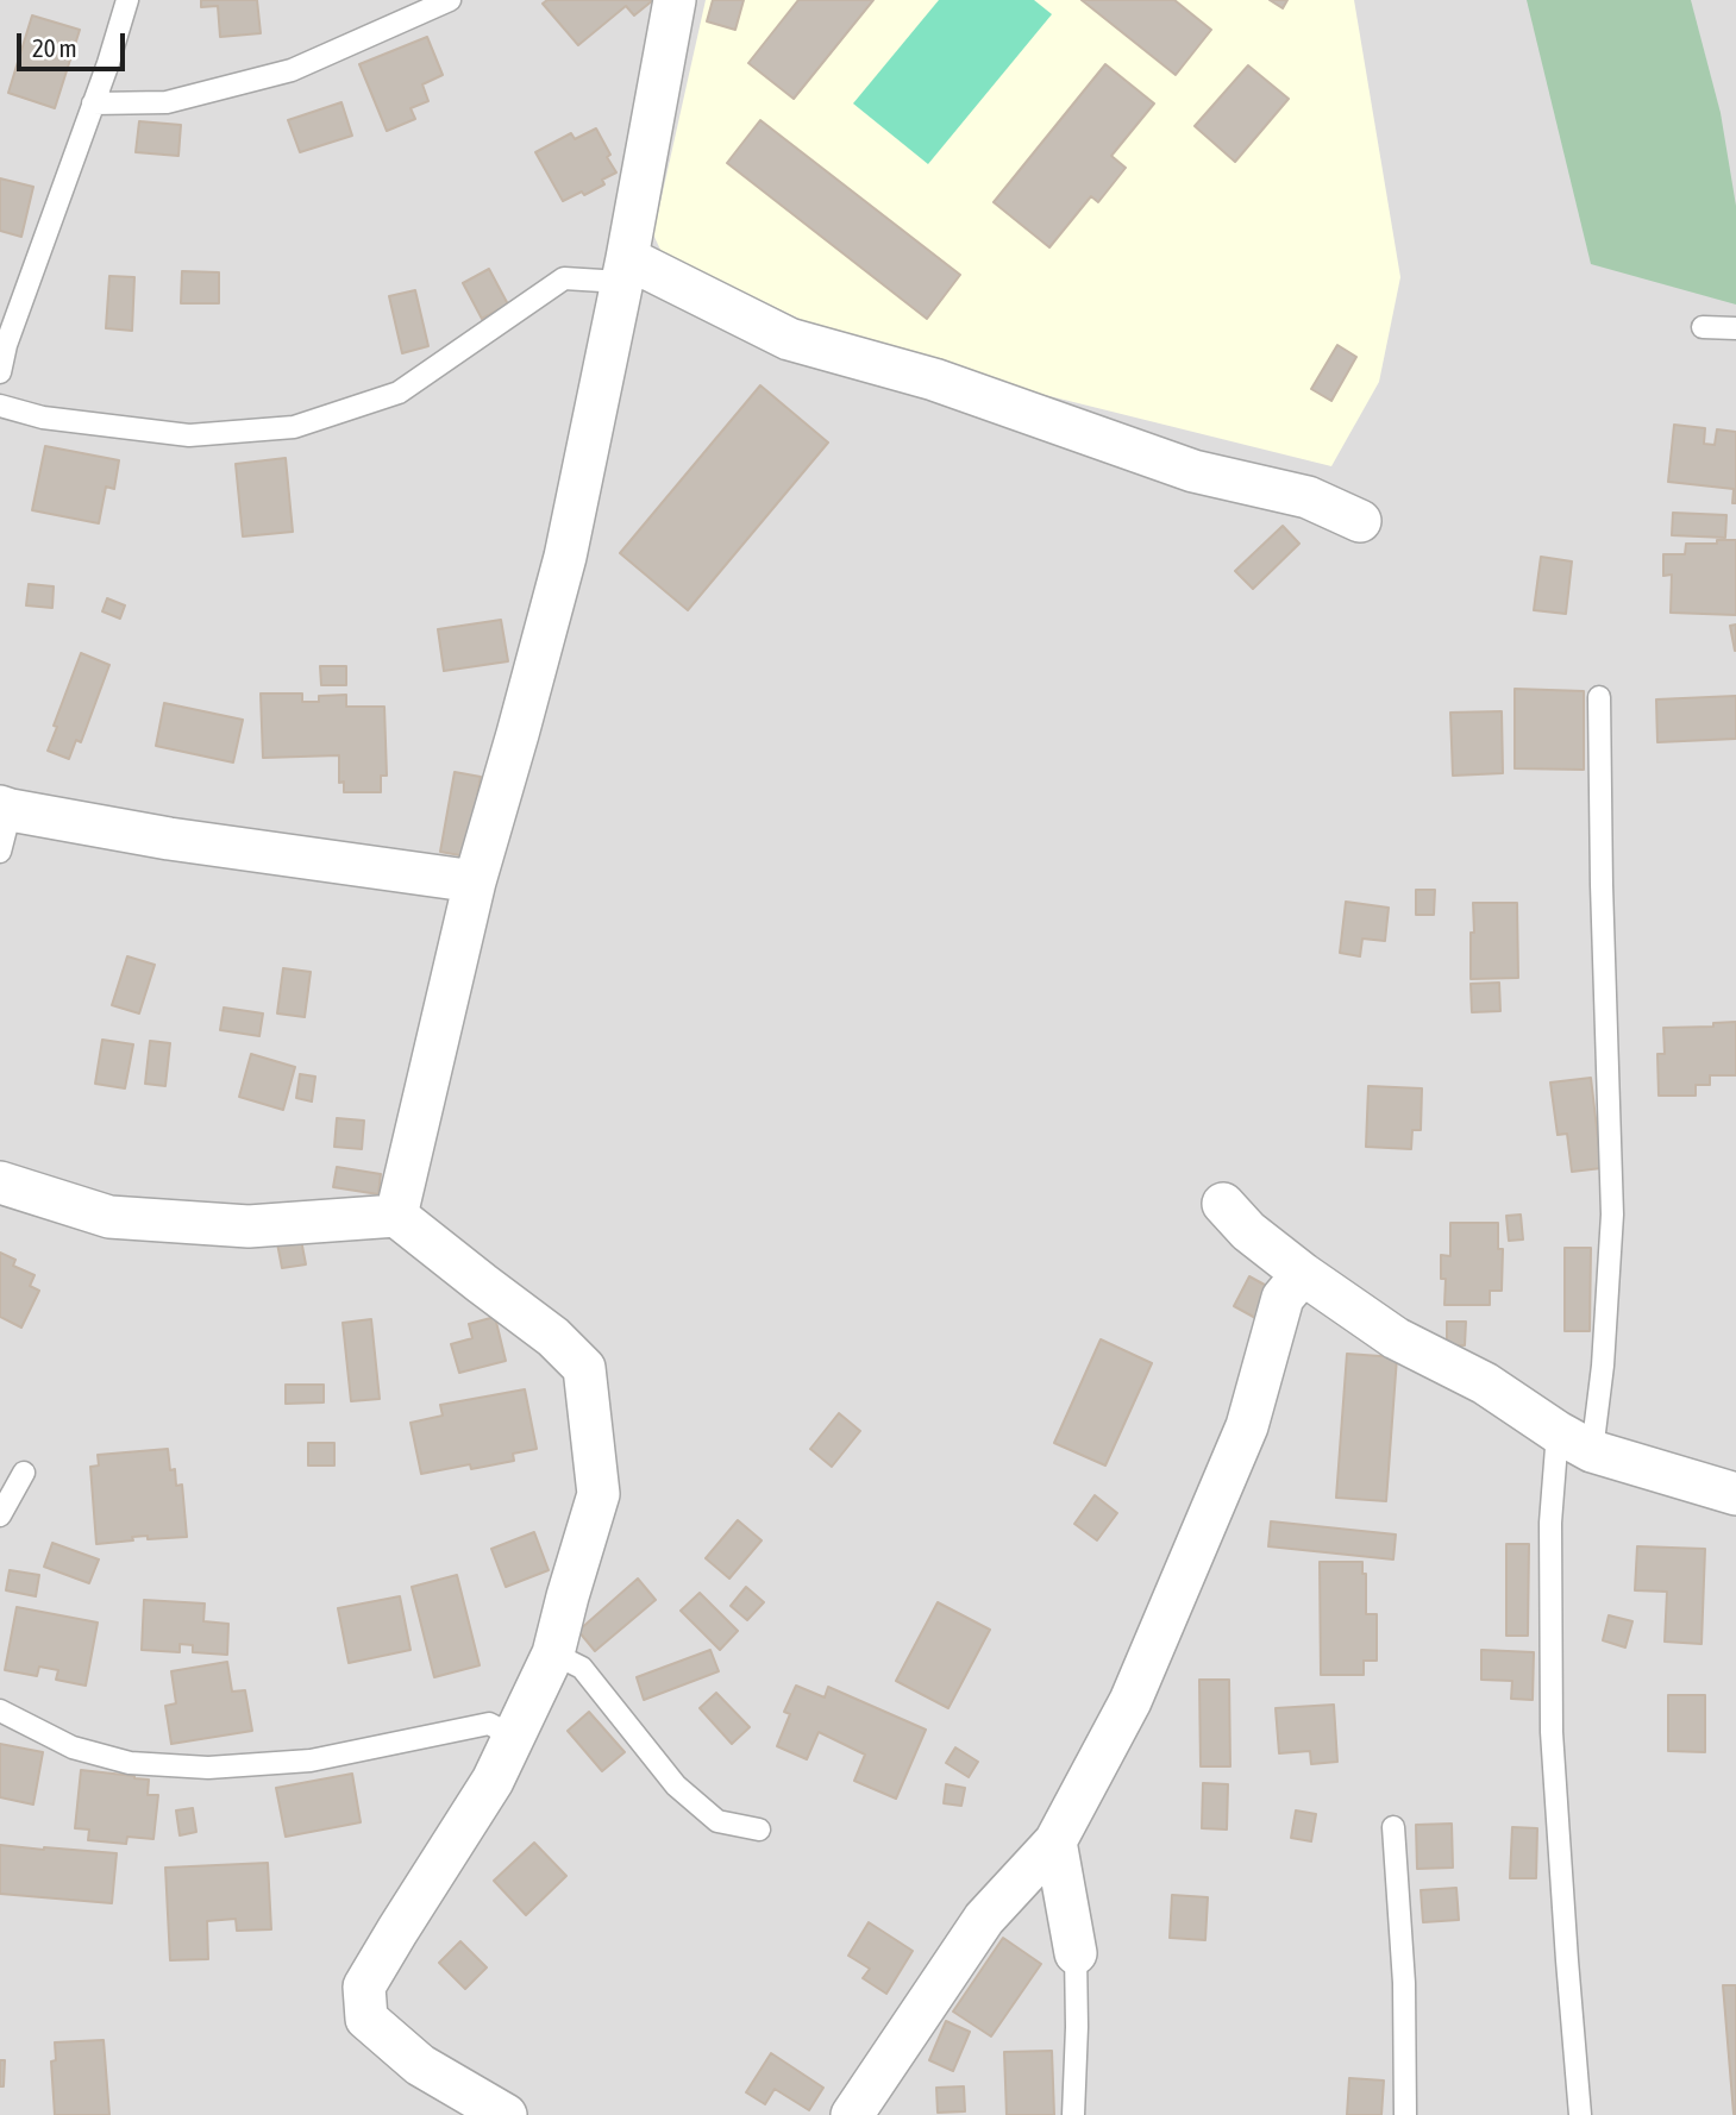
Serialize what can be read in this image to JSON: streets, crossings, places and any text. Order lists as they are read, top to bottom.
{
  "scale_bar": "20 m"
}
